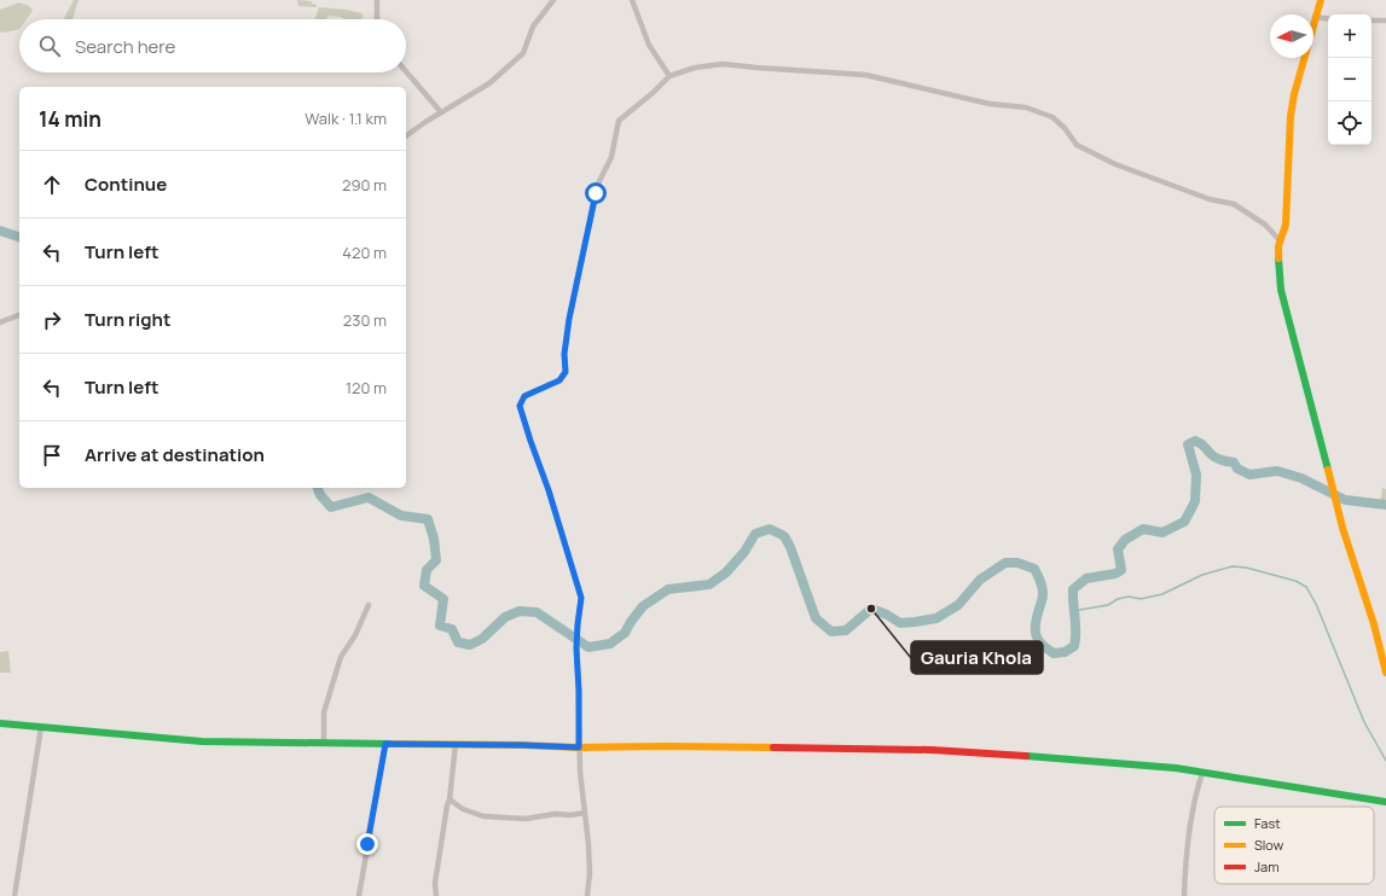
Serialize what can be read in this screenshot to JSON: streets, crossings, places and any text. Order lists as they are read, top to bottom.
{
  "places": ["Gauria Khola"],
  "legend": ["Fast", "Slow", "Jam"],
  "north": "left",
  "page": {
    "map_buttons": ["+", "−"],
    "search": "Search here",
    "heading": ["14 min", "Walk · 1.1 km"],
    "list": [
      ["Continue", "290 m"],
      ["Turn left", "420 m"],
      ["Turn right", "230 m"],
      ["Turn left", "120 m"],
      "Arrive at destination"
    ]
  }
}
